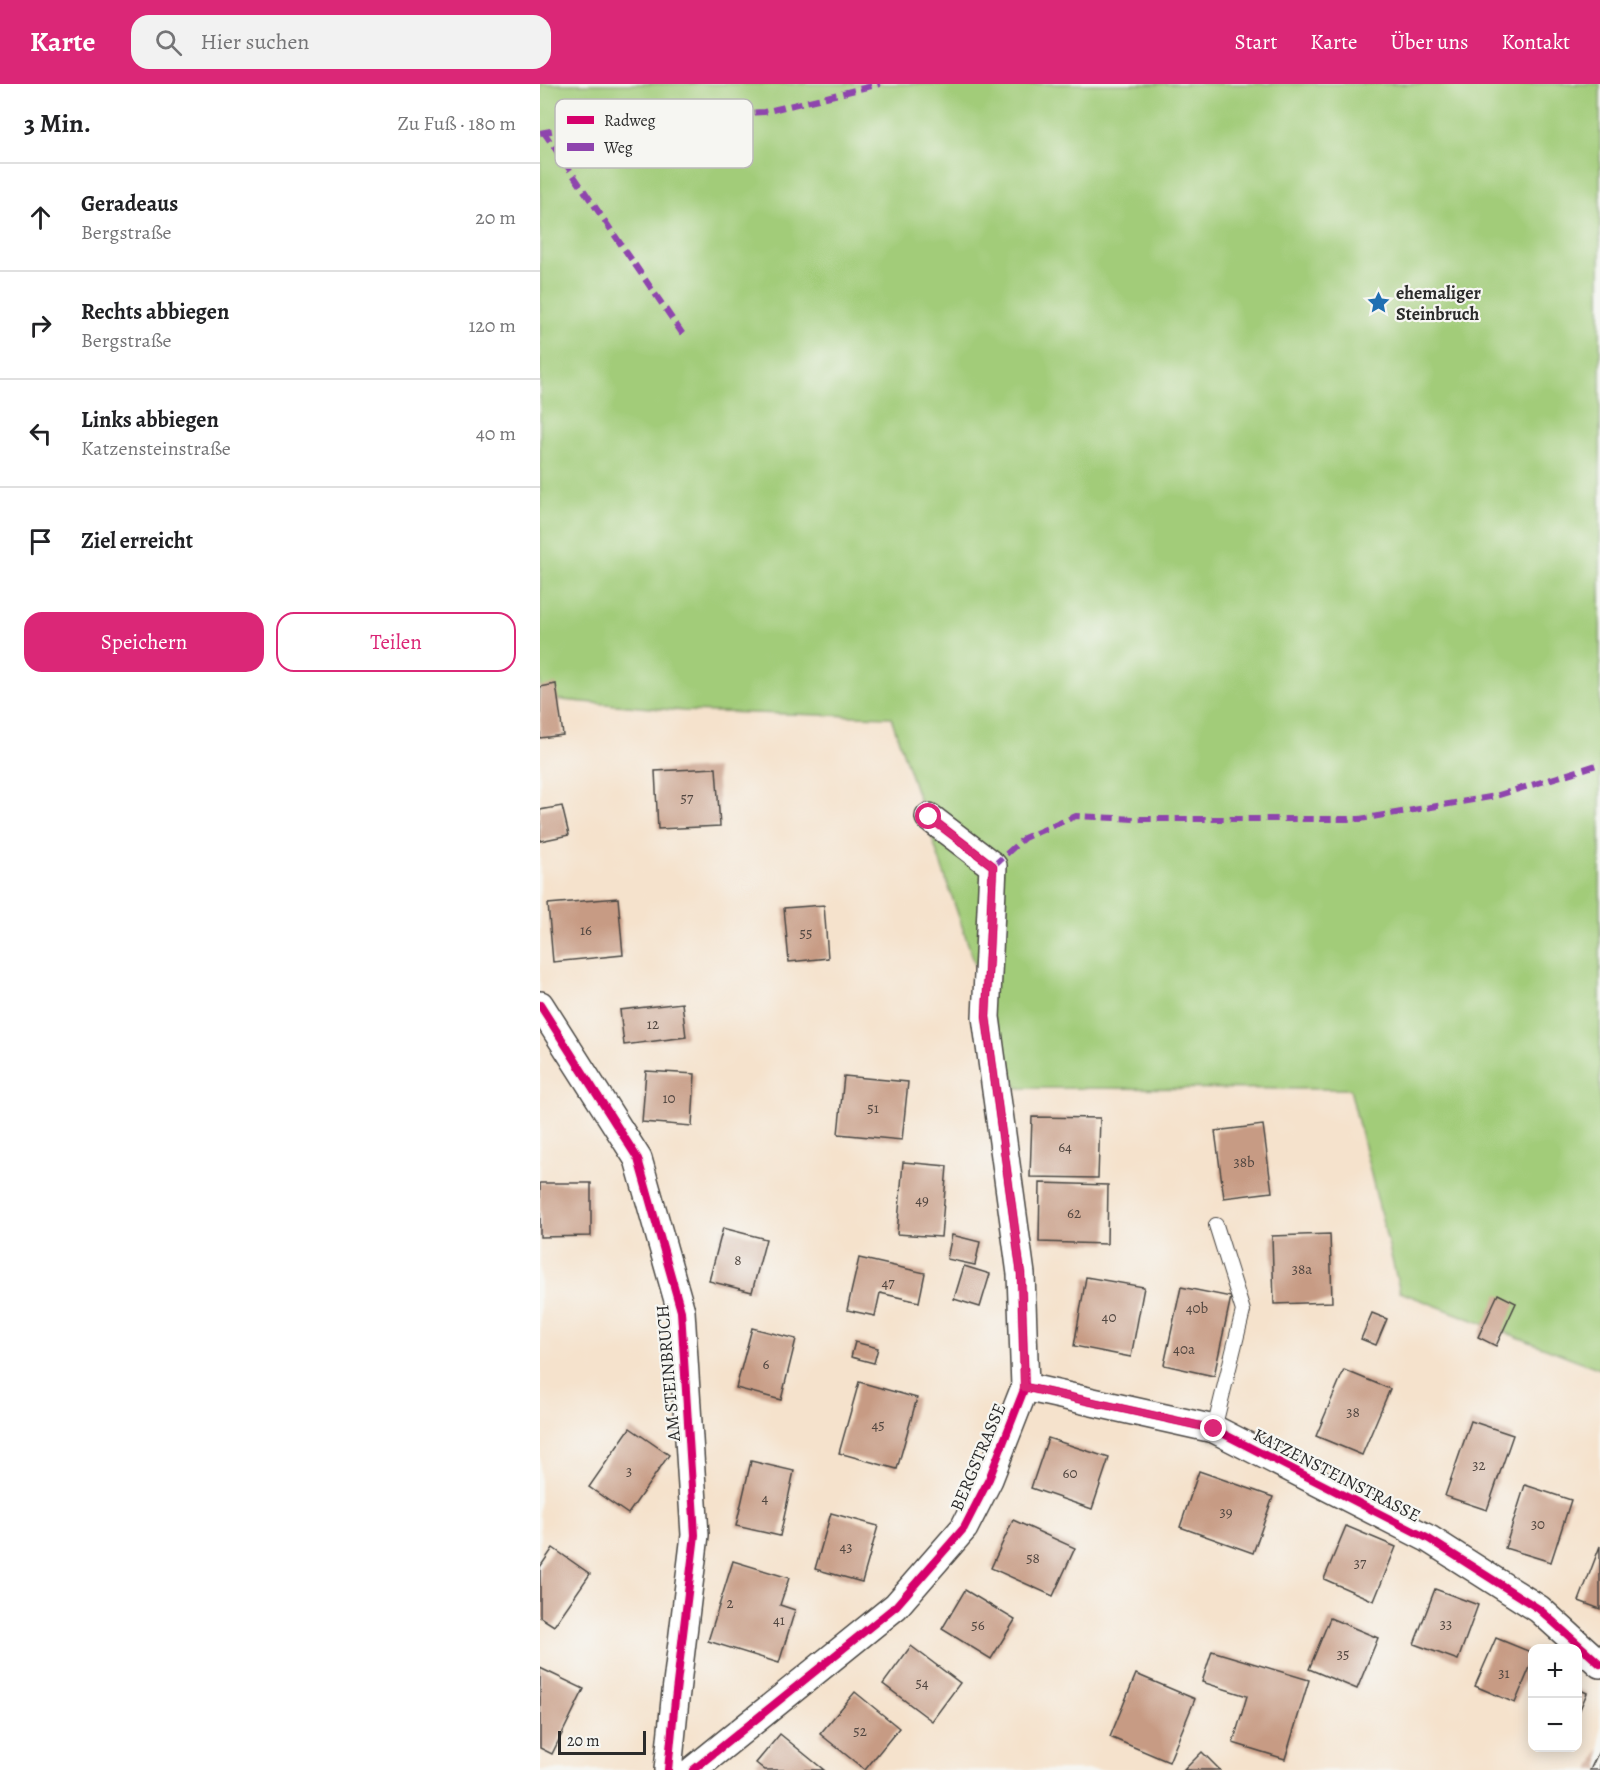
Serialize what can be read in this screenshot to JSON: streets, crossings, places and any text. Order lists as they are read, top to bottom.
{
  "streets": {
    "street": ["AM STEINBRUCH", "BERGSTRASSE", "KATZENSTEINSTRASSE"]
  },
  "crossings": [
    ["BERGSTRASSE", "KATZENSTEINSTRASSE"]
  ],
  "places": {
    "place": ["ehemaliger Steinbruch"]
  },
  "house_numbers": [
    "57",
    "16",
    "55",
    "12",
    "10",
    "51",
    "64",
    "38b",
    "49",
    "62",
    "8",
    "38a",
    "47",
    "40b",
    "40",
    "40a",
    "6",
    "38",
    "45",
    "32",
    "3",
    "60",
    "4",
    "39",
    "30",
    "43",
    "58",
    "37",
    "2",
    "41",
    "33",
    "56",
    "35",
    "31",
    "54",
    "52"
  ],
  "legend": ["Radweg", "Weg"],
  "scale_bar": "20 m",
  "page": {
    "header": "Karte",
    "search": "Hier suchen",
    "nav": [
      "Start",
      "Karte",
      "Über uns",
      "Kontakt"
    ],
    "heading": ["3 Min.", "Zu Fuß · 180 m"],
    "list": [
      ["Geradeaus", "Bergstraße", "20 m"],
      ["Rechts abbiegen", "Bergstraße", "120 m"],
      ["Links abbiegen", "Katzensteinstraße", "40 m"],
      "Ziel erreicht"
    ],
    "buttons": ["Speichern", "Teilen"],
    "map_buttons": ["+", "−"],
    "scale": "20 m"
  }
}
